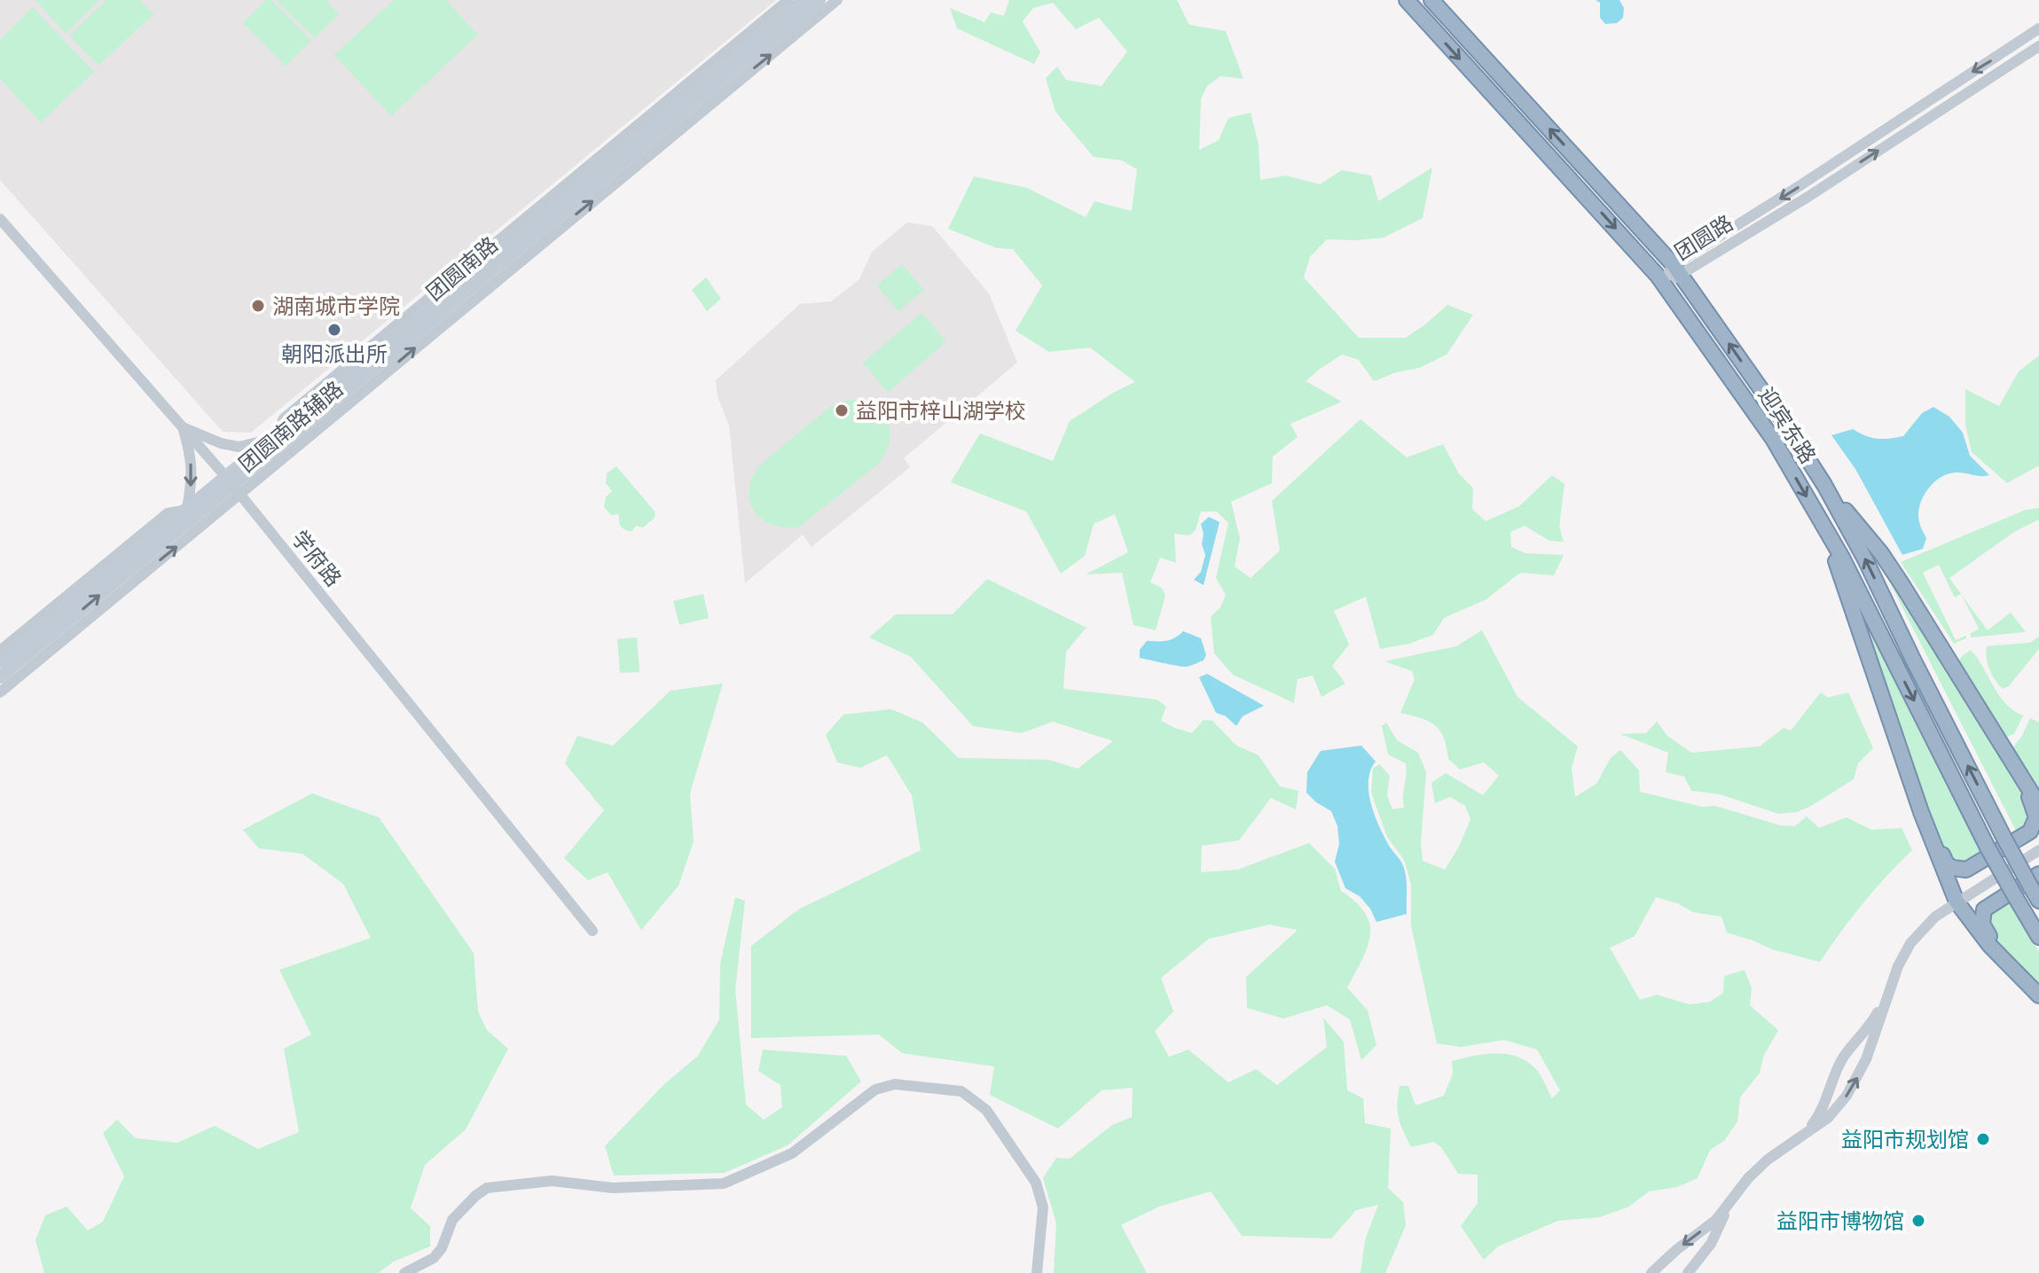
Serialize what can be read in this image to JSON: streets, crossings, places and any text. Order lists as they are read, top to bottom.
{
  "streets": {
    "highway": ["迎宾东路"],
    "main road": ["团圆南路"],
    "street": ["团圆路", "团圆南路辅路", "学府路"]
  },
  "crossings": [
    ["团圆路", "迎宾东路"],
    ["团圆南路", "团圆南路辅路"],
    ["团圆南路", "学府路"],
    ["团圆南路辅路", "学府路"]
  ],
  "places": [
    "湖南城市学院",
    "朝阳派出所",
    "益阳市梓山湖学校",
    "益阳市规划馆",
    "益阳市博物馆"
  ]
}
